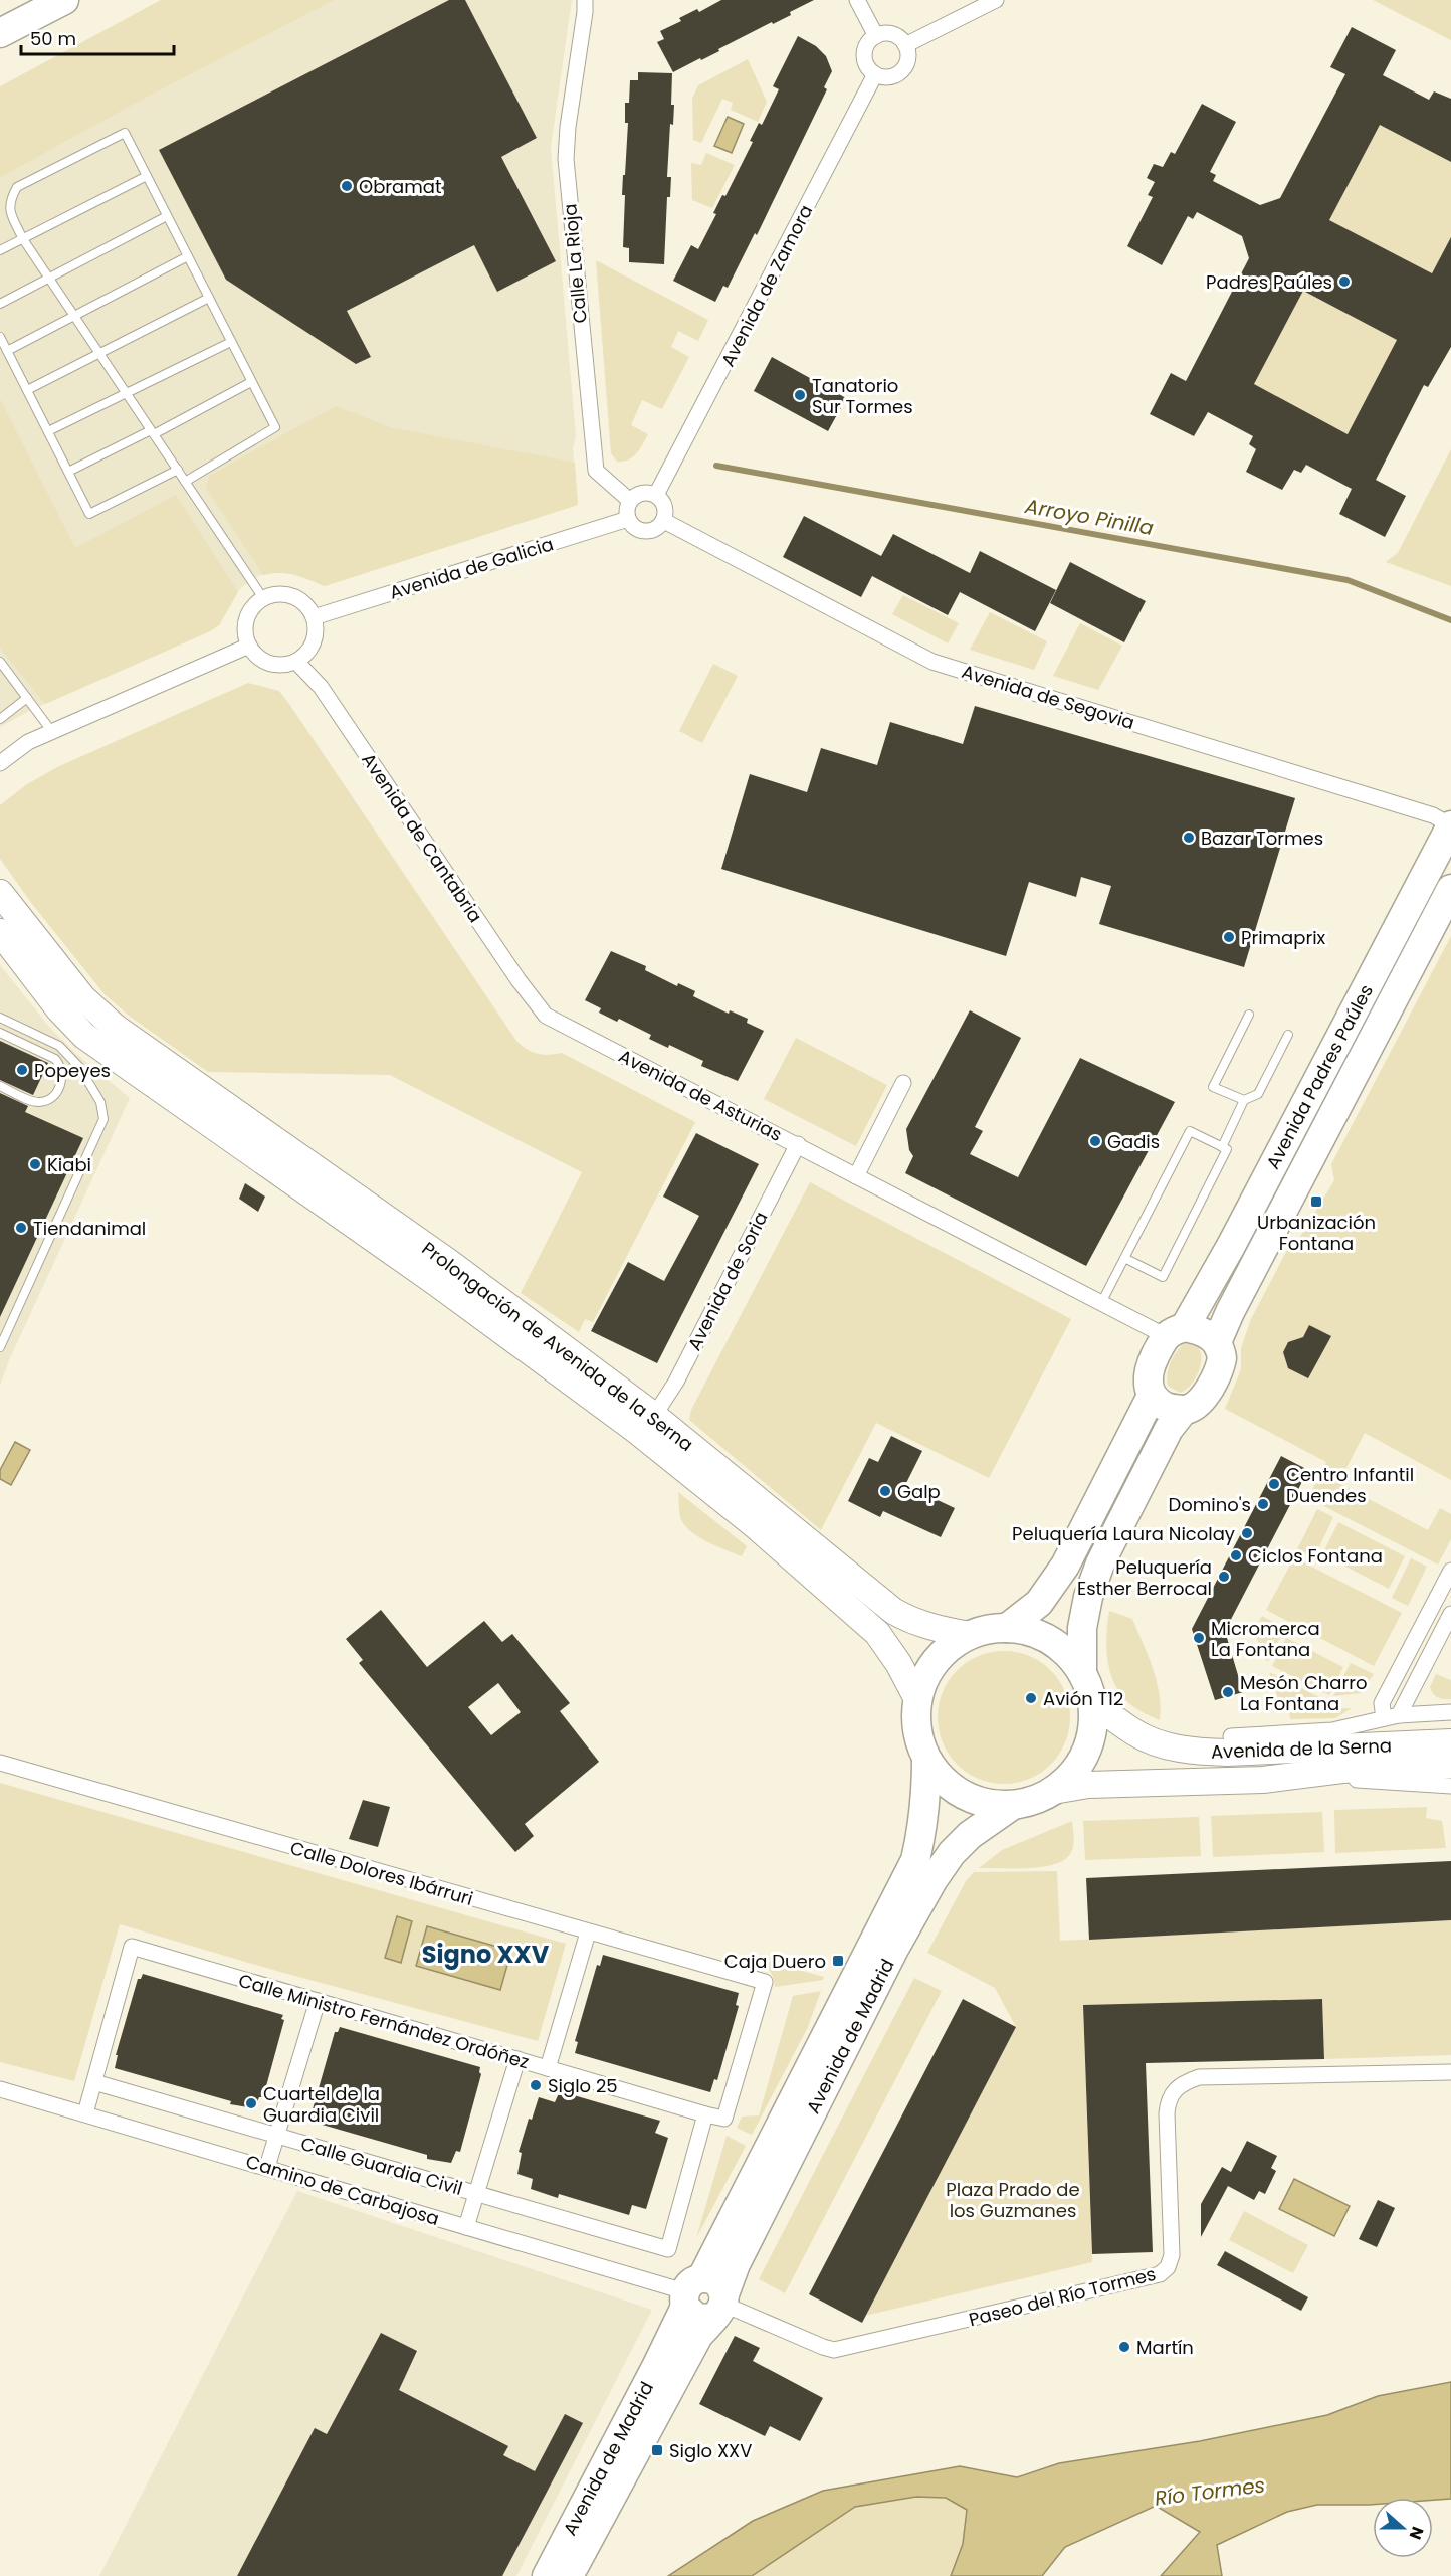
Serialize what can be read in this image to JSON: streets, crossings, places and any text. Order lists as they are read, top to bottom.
{
  "streets": {
    "highway": ["Avenida Padres Paúles", "Avenida de Madrid"],
    "main road": ["Prolongación de Avenida de la Serna", "Avenida de la Serna"],
    "street": [
      "Calle La Rioja",
      "Avenida de Zamora",
      "Avenida de Galicia",
      "Avenida de Segovia",
      "Avenida de Cantabria",
      "Avenida de Asturias",
      "Avenida de Soria",
      "Calle Dolores Ibárruri",
      "Calle Ministro Fernández Ordóñez",
      "Calle Guardia Civil",
      "Camino de Carbajosa",
      "Paseo del Río Tormes"
    ]
  },
  "crossings": [
    ["Calle La Rioja", "Avenida de Zamora"],
    ["Calle La Rioja", "Avenida de Galicia"],
    ["Calle La Rioja", "Avenida de Segovia"],
    ["Avenida de Zamora", "Avenida de Galicia"],
    ["Avenida de Zamora", "Avenida de Segovia"],
    ["Avenida de Galicia", "Avenida de Segovia"],
    ["Avenida de Galicia", "Avenida de Cantabria"],
    ["Avenida de Segovia", "Avenida Padres Paúles"],
    ["Avenida de Cantabria", "Avenida de Asturias"],
    ["Avenida Padres Paúles", "Avenida de Asturias"],
    ["Avenida de Asturias", "Avenida de Soria"],
    ["Avenida de Soria", "Prolongación de Avenida de la Serna"],
    ["Prolongación de Avenida de la Serna", "Avenida de la Serna"],
    ["Prolongación de Avenida de la Serna", "Avenida de Madrid"],
    ["Avenida de la Serna", "Avenida de Madrid"],
    ["Calle Dolores Ibárruri", "Calle Ministro Fernández Ordóñez"],
    ["Calle Dolores Ibárruri", "Calle Guardia Civil"],
    ["Calle Ministro Fernández Ordóñez", "Calle Guardia Civil"],
    ["Avenida de Madrid", "Camino de Carbajosa"],
    ["Avenida de Madrid", "Paseo del Río Tormes"]
  ],
  "districts": ["Signo XXV"],
  "water": ["Arroyo Pinilla", "Río Tormes"],
  "parks": ["Plaza Prado de los Guzmanes"],
  "places": {
    "other": [
      "Obramat",
      "Padres Paúles",
      "Tanatorio Sur Tormes",
      "Bazar Tormes",
      "Primaprix",
      "Popeyes",
      "Gadis",
      "Kiabi",
      "Tiendanimal",
      "Centro Infantil Duendes",
      "Galp",
      "Domino's",
      "Peluquería Laura Nicolay",
      "Ciclos Fontana",
      "Peluquería Esther Berrocal",
      "Micromerca La Fontana",
      "Mesón Charro La Fontana",
      "Avión T12",
      "Siglo 25",
      "Cuartel de la Guardia Civil",
      "Martín"
    ],
    "transit": ["Urbanización Fontana", "Caja Duero", "Siglo XXV"]
  },
  "scale_bar": "50 m",
  "north": "right"
}
